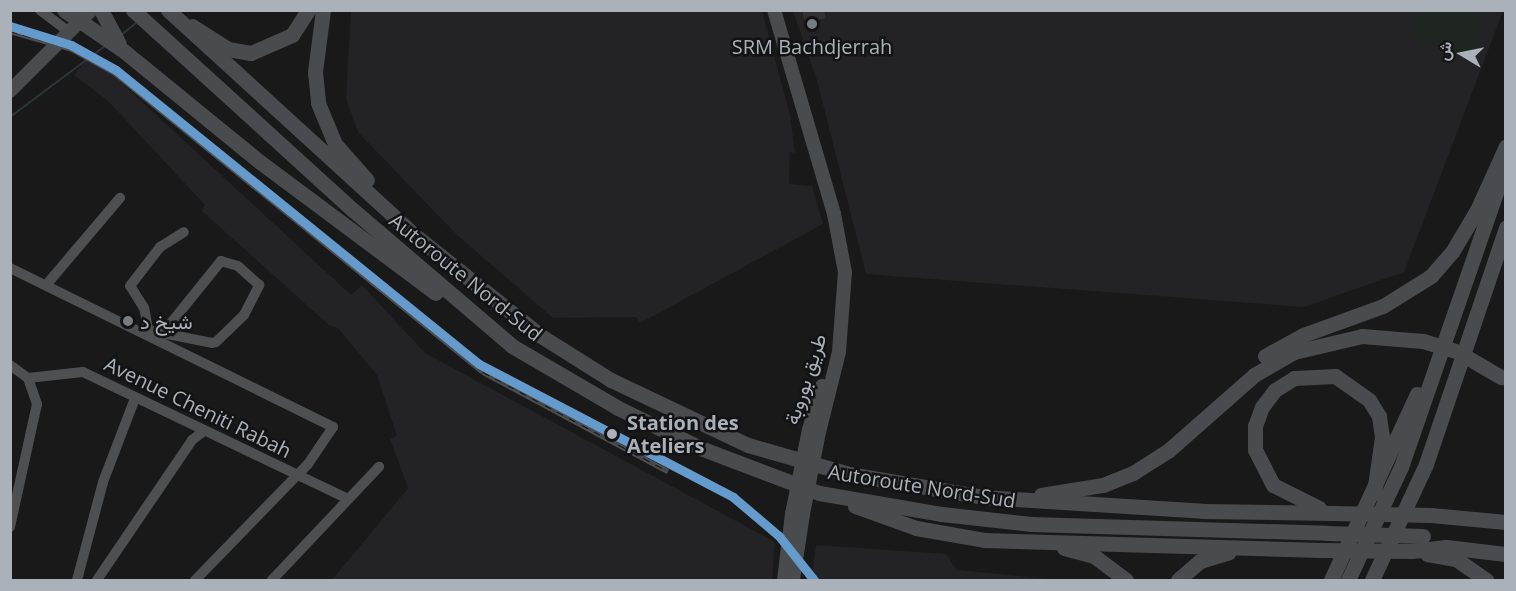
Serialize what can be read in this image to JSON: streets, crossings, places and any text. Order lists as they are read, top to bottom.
{
  "streets": {
    "highway": ["Autoroute Nord-Sud"],
    "main road": ["طريق بوروبة"],
    "street": ["Avenue Cheniti Rabah"]
  },
  "places": ["SRM Bachdjerrah", "شيخ د", "Station des Ateliers"],
  "north": "left"
}
